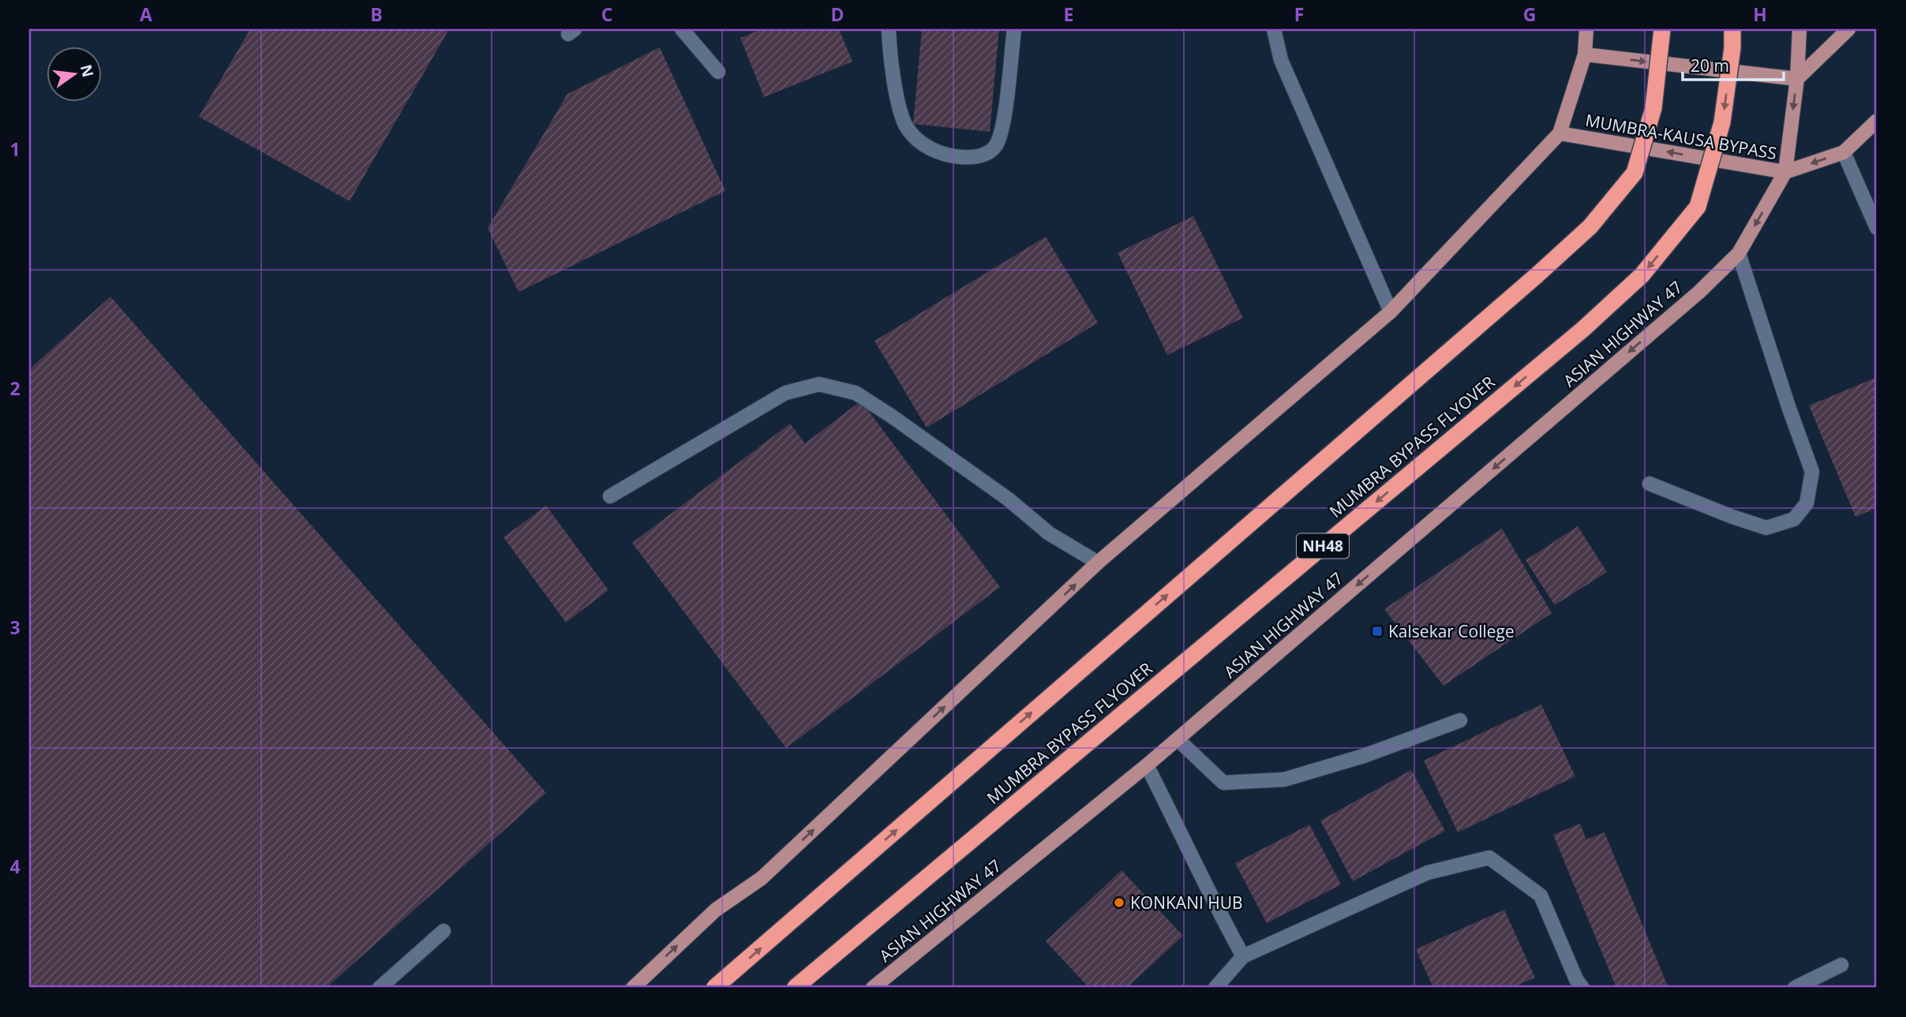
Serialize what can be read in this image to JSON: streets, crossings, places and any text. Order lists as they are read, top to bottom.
{
  "streets": {
    "highway": ["MUMBRA BYPASS FLYOVER", "NH48"],
    "main road": ["MUMBRA-KAUSA BYPASS", "ASIAN HIGHWAY 47"]
  },
  "crossings": [
    ["MUMBRA-KAUSA BYPASS", "ASIAN HIGHWAY 47"]
  ],
  "one_way": ["ASIAN HIGHWAY 47"],
  "places": {
    "transit": ["Kalsekar College"],
    "other": ["KONKANI HUB"]
  },
  "scale_bar": "20 m",
  "north": "right",
  "grid": {
    "columns": [
      "A",
      "B",
      "C",
      "D",
      "E",
      "F",
      "G",
      "H"
    ],
    "rows": [
      "1",
      "2",
      "3",
      "4"
    ]
  }
}
